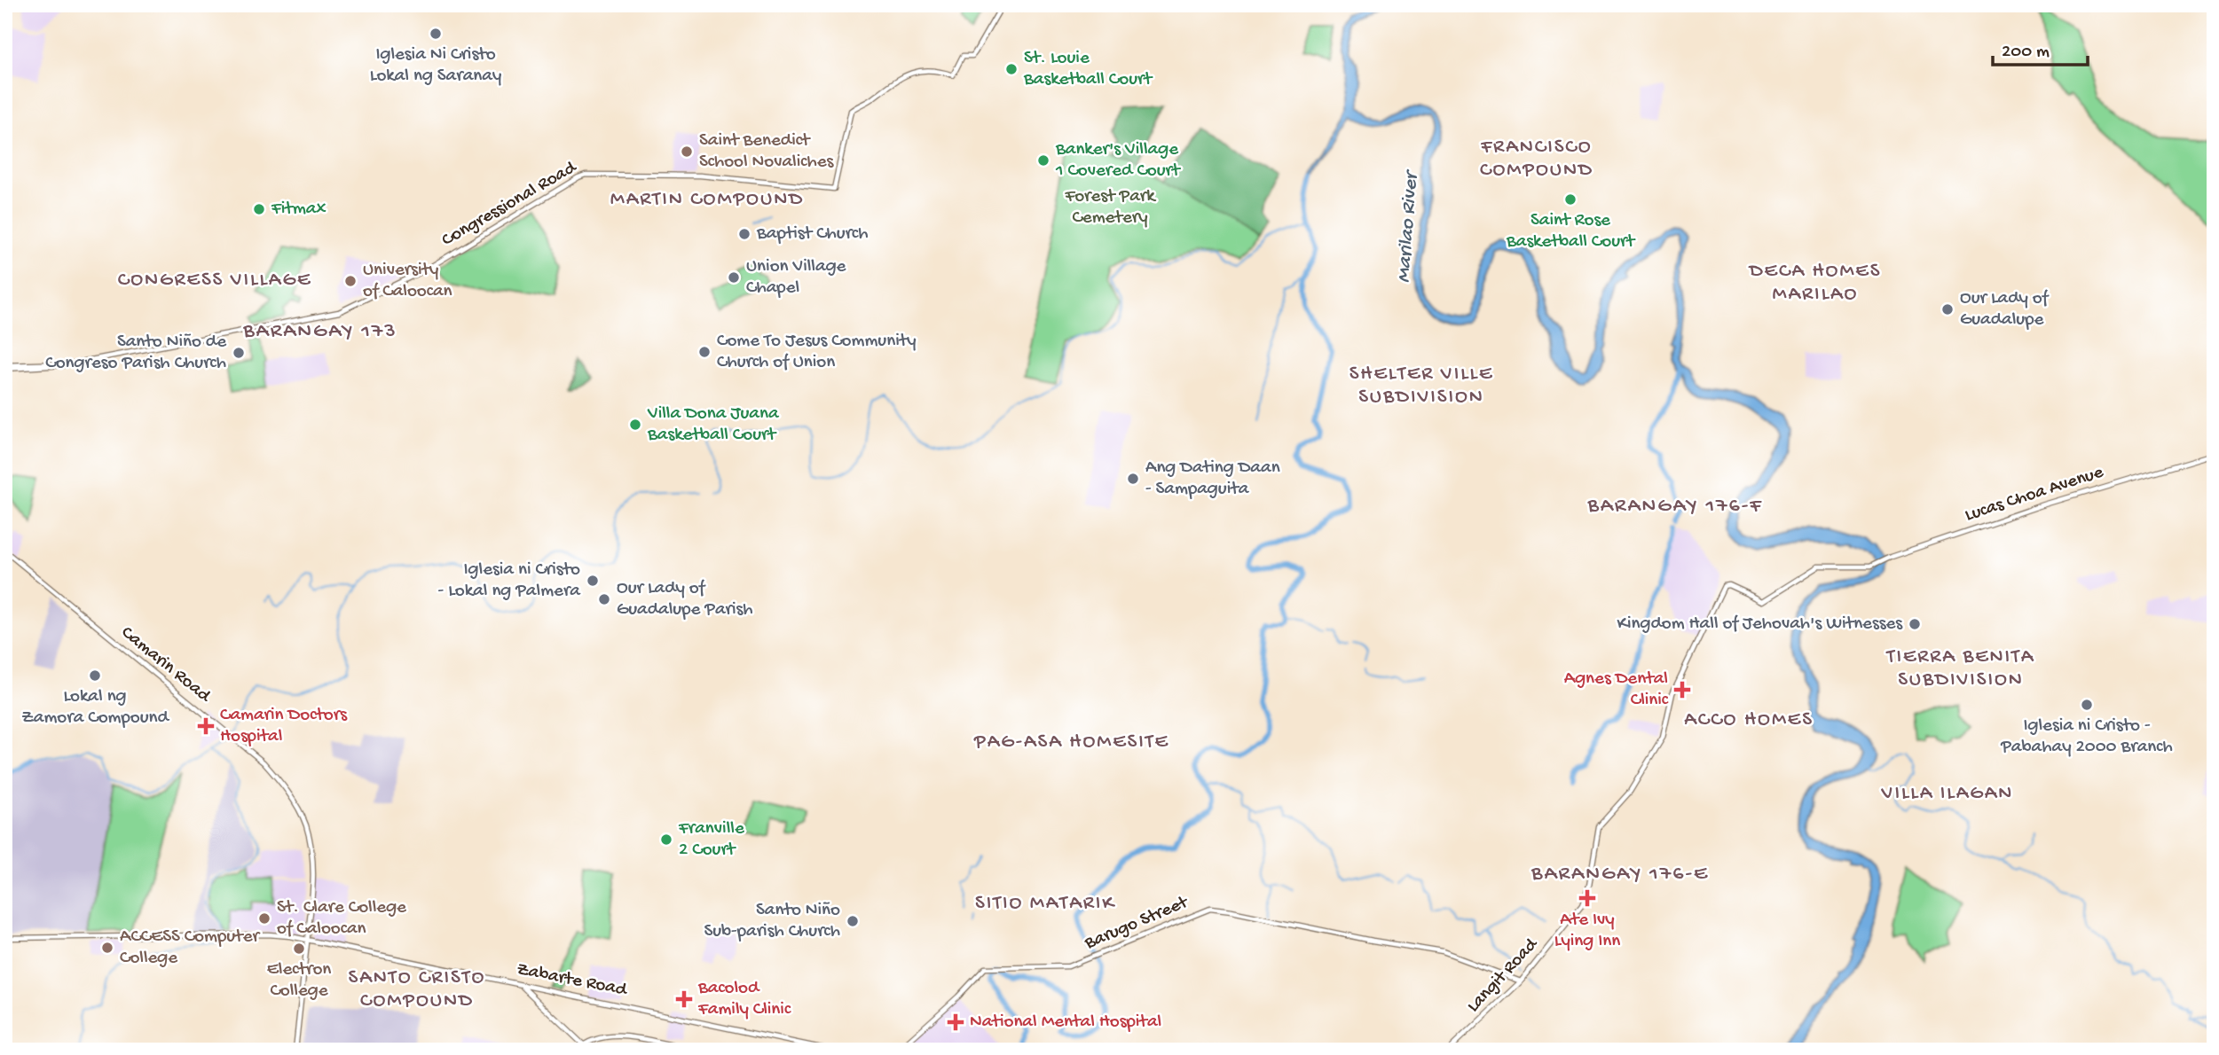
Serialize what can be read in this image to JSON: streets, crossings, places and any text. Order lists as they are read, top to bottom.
{
  "streets": {
    "main road": [
      "Congressional Road",
      "Lucas Choa Avenue",
      "Camarin Road",
      "Barugo Street",
      "Langit Road",
      "Zabarte Road"
    ]
  },
  "crossings": [
    ["Lucas Choa Avenue", "Langit Road"],
    ["Camarin Road", "Zabarte Road"],
    ["Barugo Street", "Langit Road"]
  ],
  "districts": [
    "FRANCISCO COMPOUND",
    "MARTIN COMPOUND",
    "DECA HOMES MARILAO",
    "CONGRESS VILLAGE",
    "BARANGAY 173",
    "SHELTER VILLE SUBDIVISION",
    "BARANGAY 176-F",
    "TIERRA BENITA SUBDIVISION",
    "ACCO HOMES",
    "PAG-ASA HOMESITE",
    "VILLA ILAGAN",
    "BARANGAY 176-E",
    "SITIO MATARIK",
    "SANTO CRISTO COMPOUND"
  ],
  "water": ["Marilao River"],
  "parks": ["Forest Park Cemetery"],
  "places": {
    "other": [
      "Iglesia Ni Cristo Lokal ng Saranay",
      "St. Louie Basketball Court",
      "Saint Benedict School Novaliches",
      "Banker's Village 1 Covered Court",
      "Saint Rose Basketball Court",
      "Fitmax",
      "Baptist Church",
      "Union Village Chapel",
      "University of Caloocan",
      "Our Lady of Guadalupe",
      "Come To Jesus Community Church of Union",
      "Santo Niño de Congreso Parish Church",
      "Villa Dona Juana Basketball Court",
      "Ang Dating Daan - Sampaguita",
      "Iglesia ni Cristo - Lokal ng Palmera",
      "Our Lady of Guadalupe Parish",
      "Kingdom Hall of Jehovah's Witnesses",
      "Lokal ng Zamora Compound",
      "Iglesia ni Cristo - Pabahay 2000 Branch",
      "Franville 2 Court",
      "St. Clare College of Caloocan",
      "Santo Niño Sub-parish Church",
      "ACCESS Computer College",
      "Electron College"
    ],
    "health": [
      "Agnes Dental Clinic",
      "Camarin Doctors Hospital",
      "Ate Ivy Lying Inn",
      "Bacolod Family Clinic",
      "National Mental Hospital"
    ]
  },
  "scale_bar": "200 m"
}
